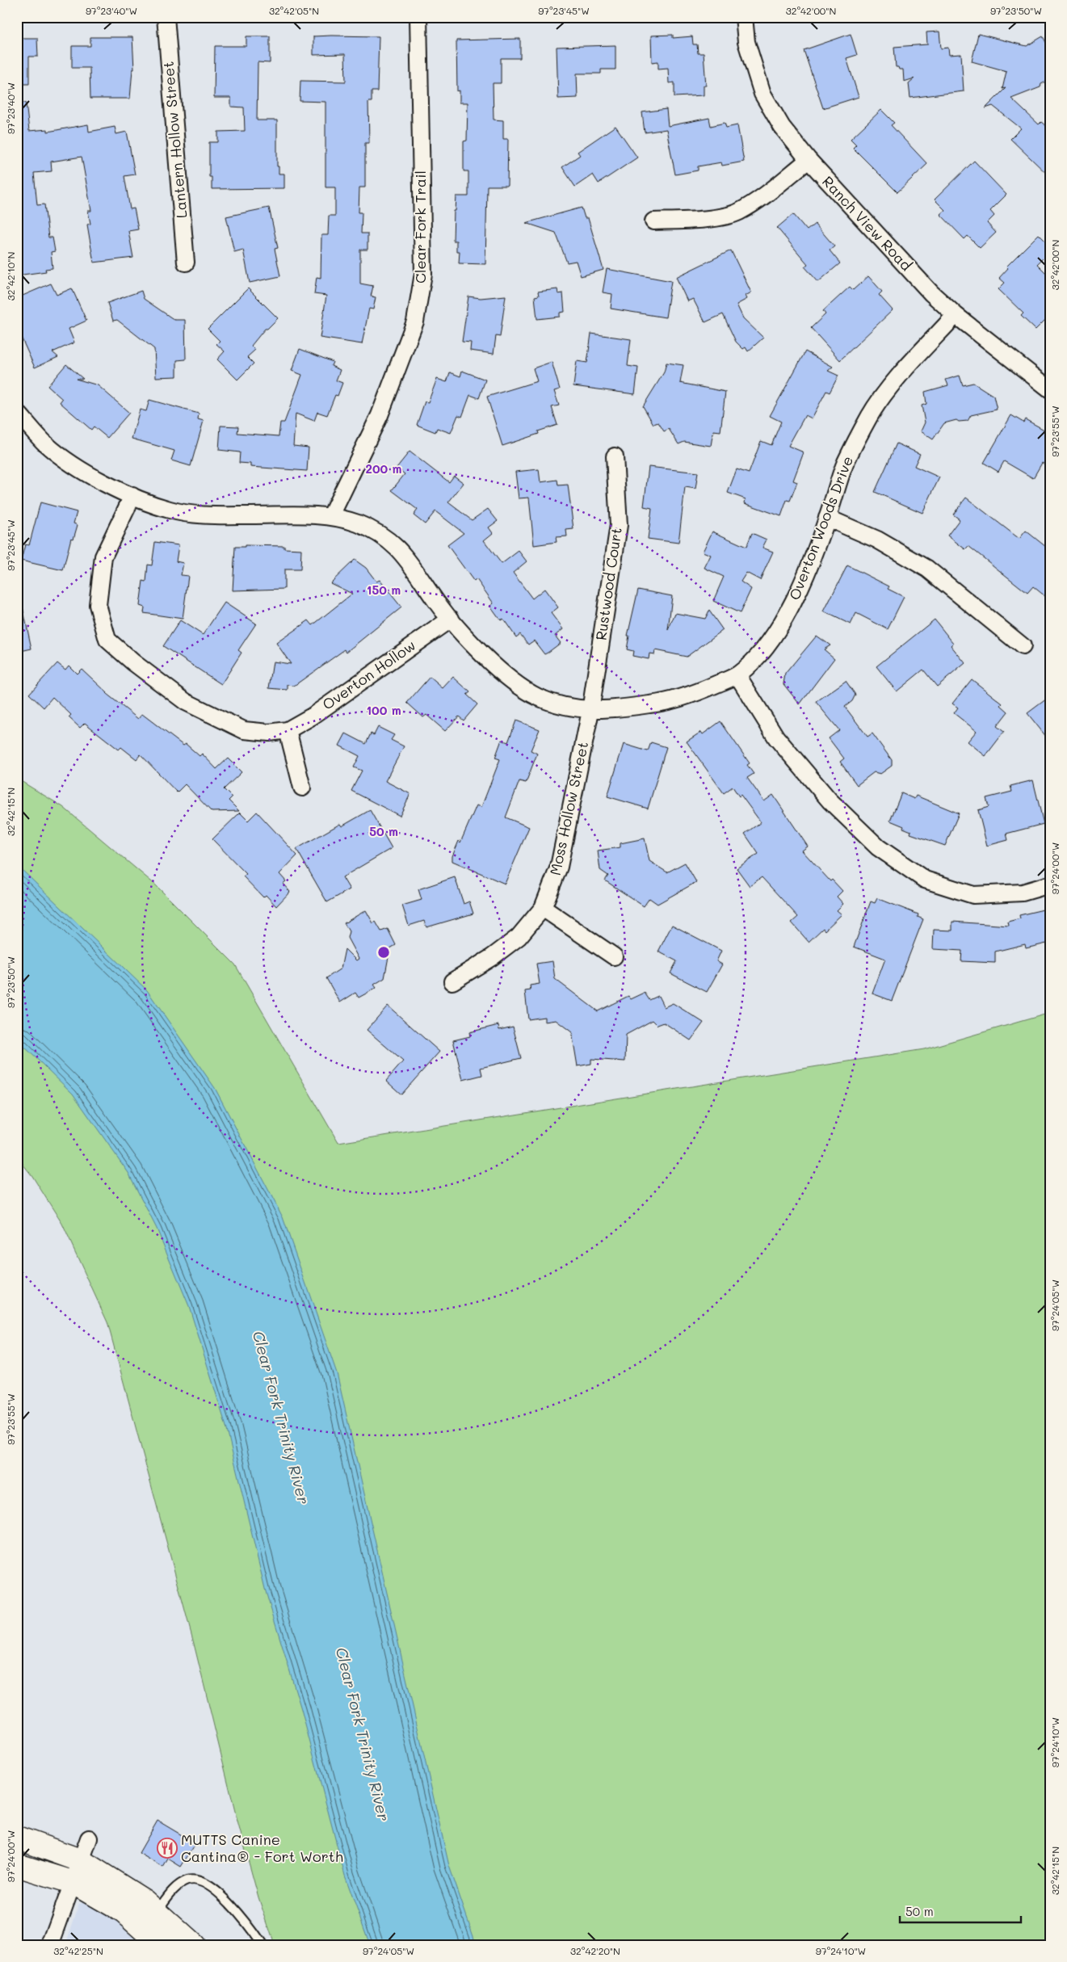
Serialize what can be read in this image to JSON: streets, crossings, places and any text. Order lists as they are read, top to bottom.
{
  "streets": {
    "street": [
      "Lantern Hollow Street",
      "Ranch View Road",
      "Clear Fork Trail",
      "Overton Woods Drive",
      "Rustwood Court",
      "Overton Hollow",
      "Moss Hollow Street"
    ]
  },
  "crossings": [
    ["Ranch View Road", "Overton Woods Drive"],
    ["Clear Fork Trail", "Overton Woods Drive"],
    ["Overton Woods Drive", "Rustwood Court"],
    ["Overton Woods Drive", "Overton Hollow"],
    ["Overton Woods Drive", "Moss Hollow Street"],
    ["Rustwood Court", "Moss Hollow Street"]
  ],
  "water": ["Clear Fork Trinity River"],
  "places": {
    "restaurant": ["MUTTS Canine Cantina® - Fort Worth"]
  },
  "scale_bar": "50 m",
  "coordinates": [
    "97°23'40\"W",
    "32°42'05\"N",
    "97°23'45\"W",
    "32°42'00\"N",
    "97°23'50\"W",
    "32°42'10\"N",
    "97°23'55\"W",
    "32°42'15\"N",
    "97°24'00\"W",
    "97°24'05\"W",
    "97°24'10\"W",
    "32°42'25\"N",
    "32°42'20\"N"
  ],
  "rings": [
    "200 m",
    "150 m",
    "100 m",
    "50 m"
  ]
}
